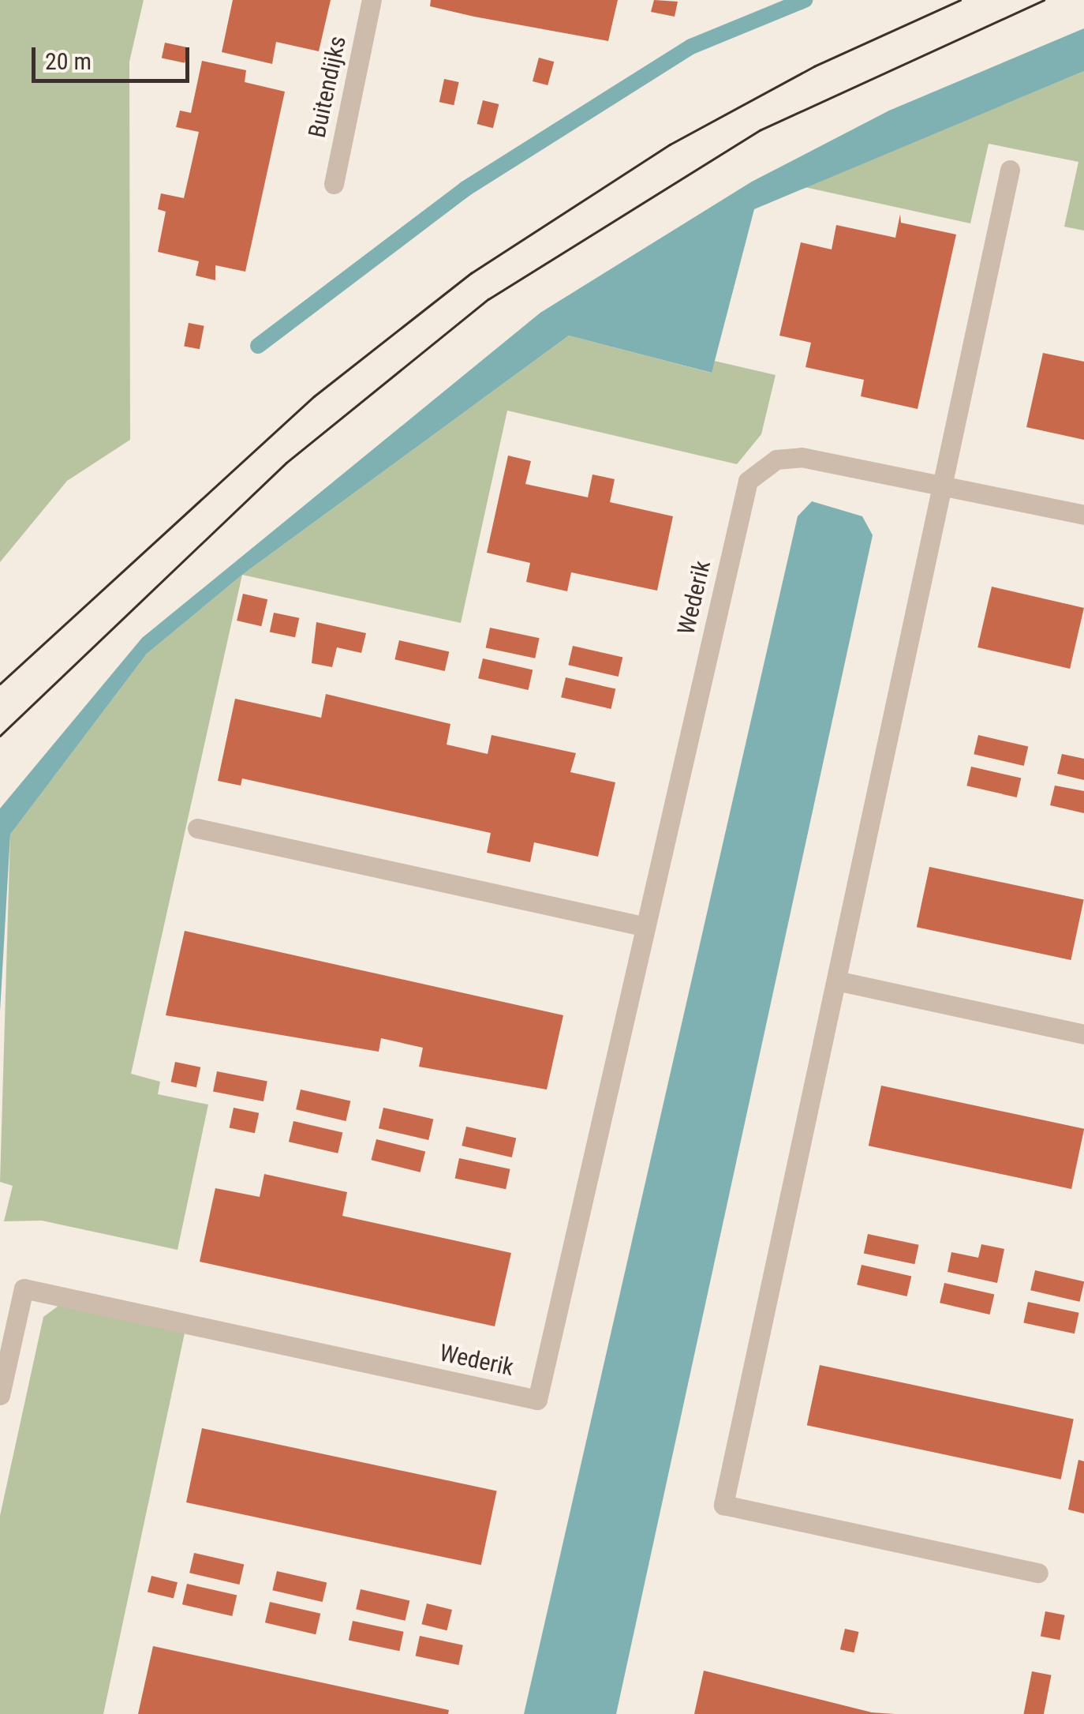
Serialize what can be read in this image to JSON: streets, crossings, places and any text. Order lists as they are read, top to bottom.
{
  "streets": {
    "street": ["Buitendijks", "Wederik"]
  },
  "scale_bar": "20 m"
}
